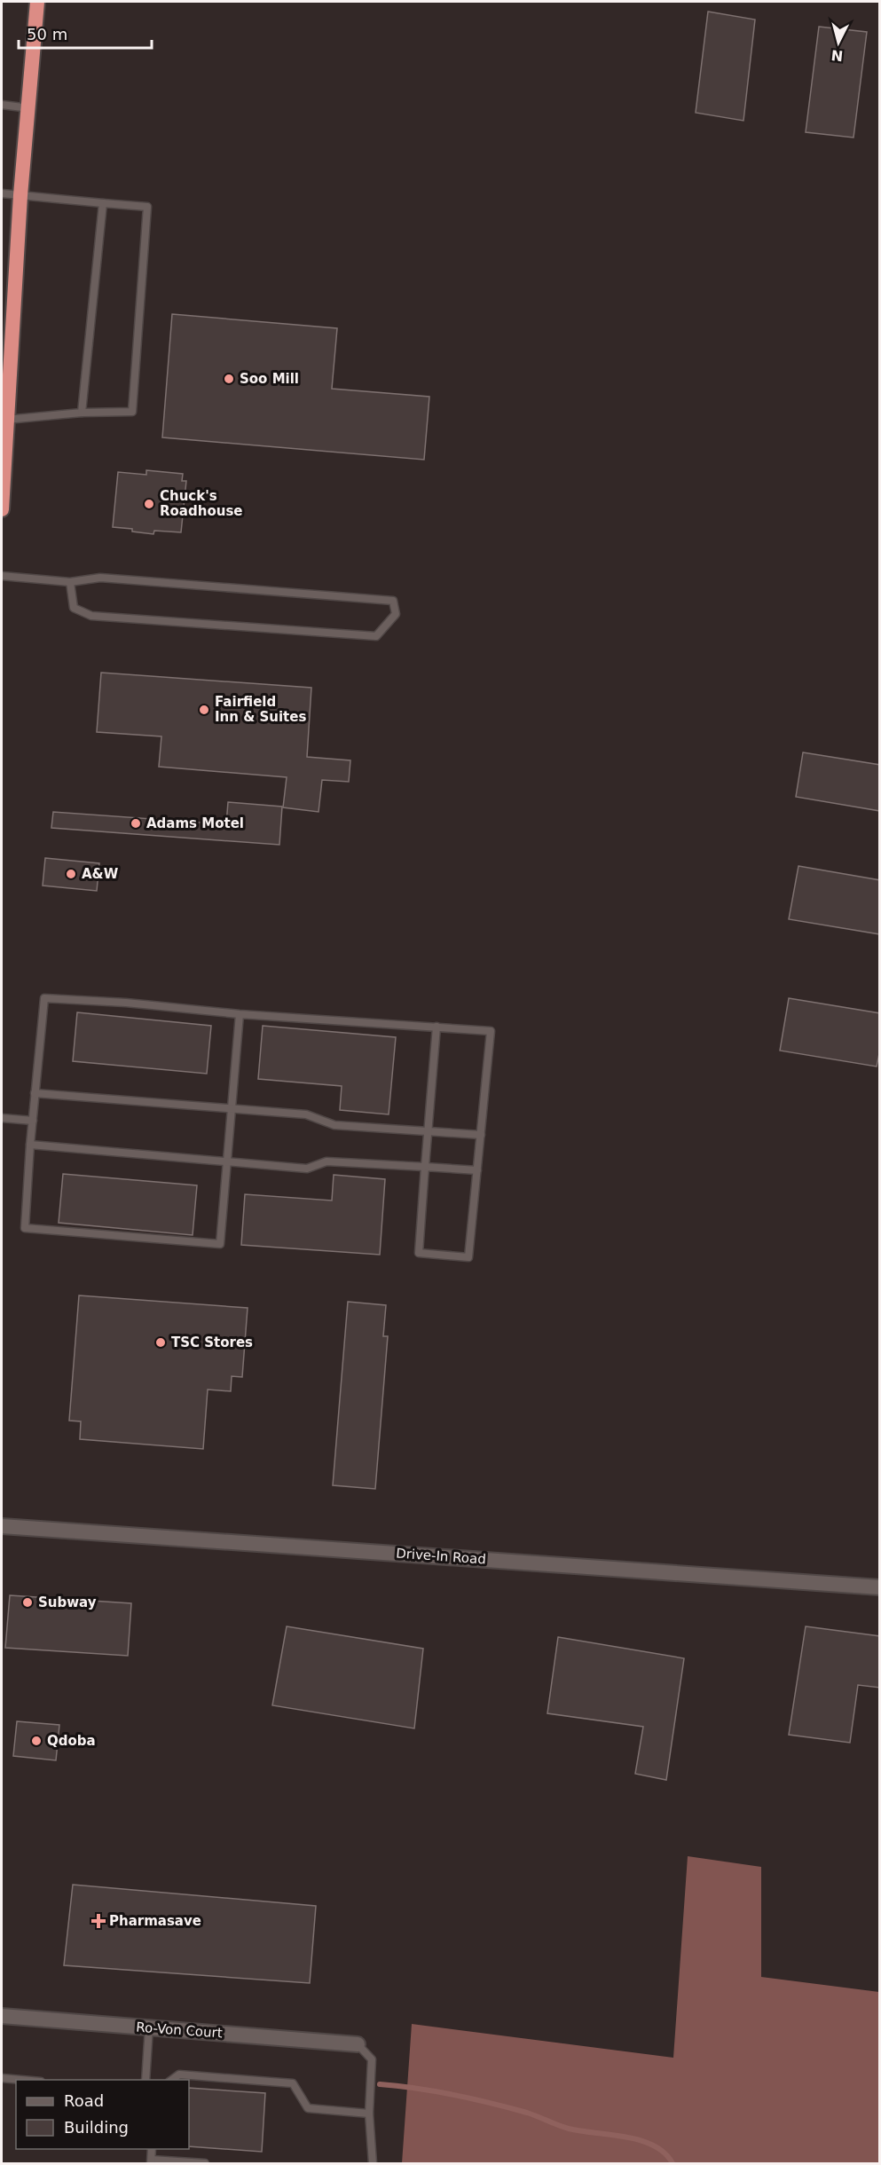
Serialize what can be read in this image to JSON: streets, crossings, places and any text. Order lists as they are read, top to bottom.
{
  "streets": {
    "street": ["Drive-In Road", "Ro-Von Court"]
  },
  "places": {
    "other": [
      "Soo Mill",
      "Chuck's Roadhouse",
      "Fairfield Inn & Suites",
      "Adams Motel",
      "A&W",
      "TSC Stores",
      "Subway",
      "Qdoba"
    ],
    "health": ["Pharmasave"]
  },
  "legend": ["Road", "Building"],
  "scale_bar": "50 m",
  "north": "bottom"
}
